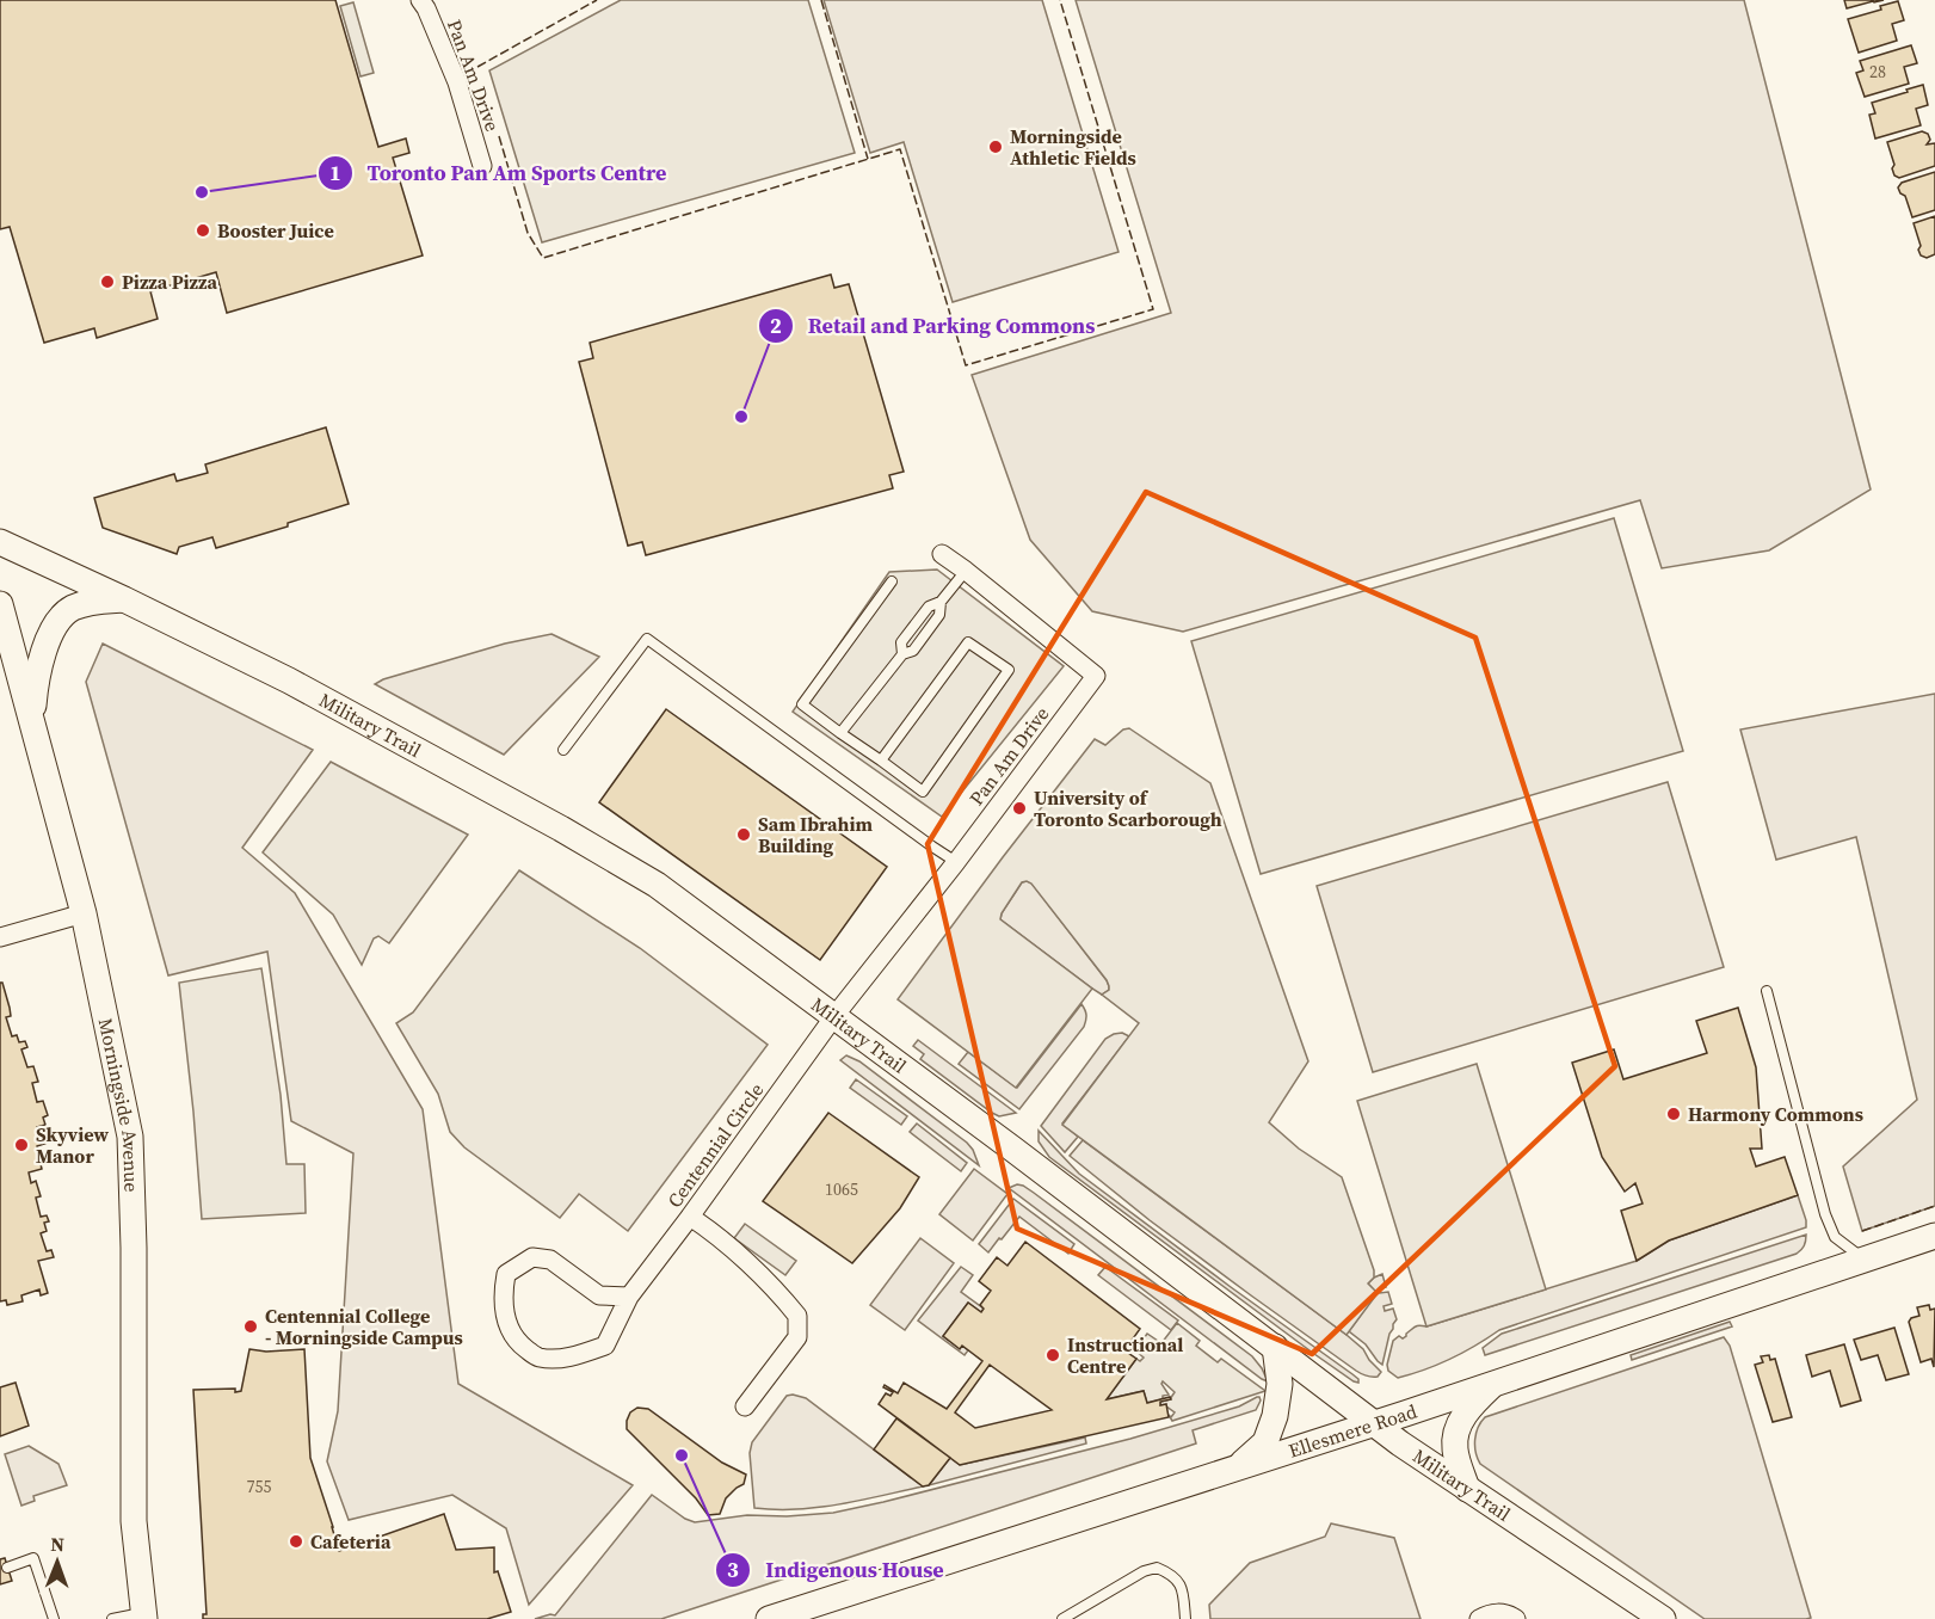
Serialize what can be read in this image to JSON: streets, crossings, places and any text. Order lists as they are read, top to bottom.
{
  "streets": {
    "main road": ["Military Trail", "Morningside Avenue", "Ellesmere Road"],
    "street": ["Pan Am Drive", "Centennial Circle"]
  },
  "crossings": [
    ["Pan Am Drive", "Military Trail"],
    ["Pan Am Drive", "Centennial Circle"],
    ["Military Trail", "Centennial Circle"],
    ["Military Trail", "Ellesmere Road"]
  ],
  "places": [
    "Morningside Athletic Fields",
    "Toronto Pan Am Sports Centre",
    "Booster Juice",
    "Pizza Pizza",
    "Retail and Parking Commons",
    "University of Toronto Scarborough",
    "Sam Ibrahim Building",
    "Harmony Commons",
    "Skyview Manor",
    "Centennial College - Morningside Campus",
    "Instructional Centre",
    "Indigenous House",
    "Cafeteria"
  ],
  "house_numbers": ["28", "1065", "755"],
  "north": "top"
}
